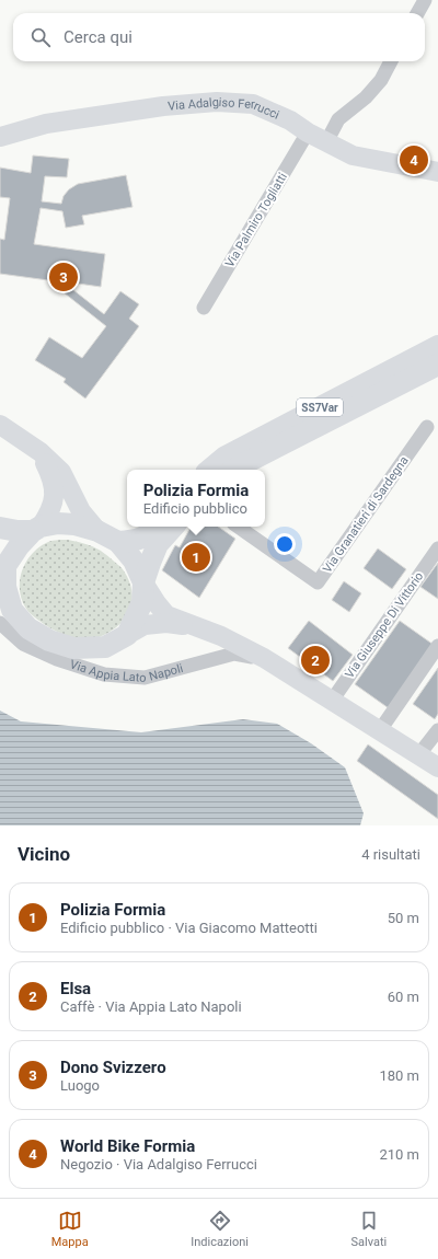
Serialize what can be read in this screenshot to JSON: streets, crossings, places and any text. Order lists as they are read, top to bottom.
{
  "streets": {
    "main road": ["SS7Var"],
    "street": [
      "Via Adalgiso Ferrucci",
      "Via Palmiro Togliatti",
      "Via Granatieri di Sardegna",
      "Via Giuseppe Di Vittorio",
      "Via Appia Lato Napoli"
    ]
  },
  "crossings": [
    ["Via Adalgiso Ferrucci", "Via Palmiro Togliatti"],
    ["Via Giuseppe Di Vittorio", "Via Appia Lato Napoli"]
  ],
  "page": {
    "search": "Cerca qui",
    "pins": [
      "4",
      "3",
      "1",
      "2"
    ],
    "popup": ["Polizia Formia", "Edificio pubblico"],
    "heading": ["Vicino", "4 risultati"],
    "list": [
      {
        "mark": "1",
        "name": "Polizia Formia",
        "note": "Edificio pubblico · Via Giacomo Matteotti",
        "value": "50 m"
      },
      {
        "mark": "2",
        "name": "Elsa",
        "note": "Caffè · Via Appia Lato Napoli",
        "value": "60 m"
      },
      {
        "mark": "3",
        "name": "Dono Svizzero",
        "note": "Luogo",
        "value": "180 m"
      },
      {
        "mark": "4",
        "name": "World Bike Formia",
        "note": "Negozio · Via Adalgiso Ferrucci",
        "value": "210 m"
      }
    ],
    "nav": ["Mappa", "Indicazioni", "Salvati"]
  }
}
